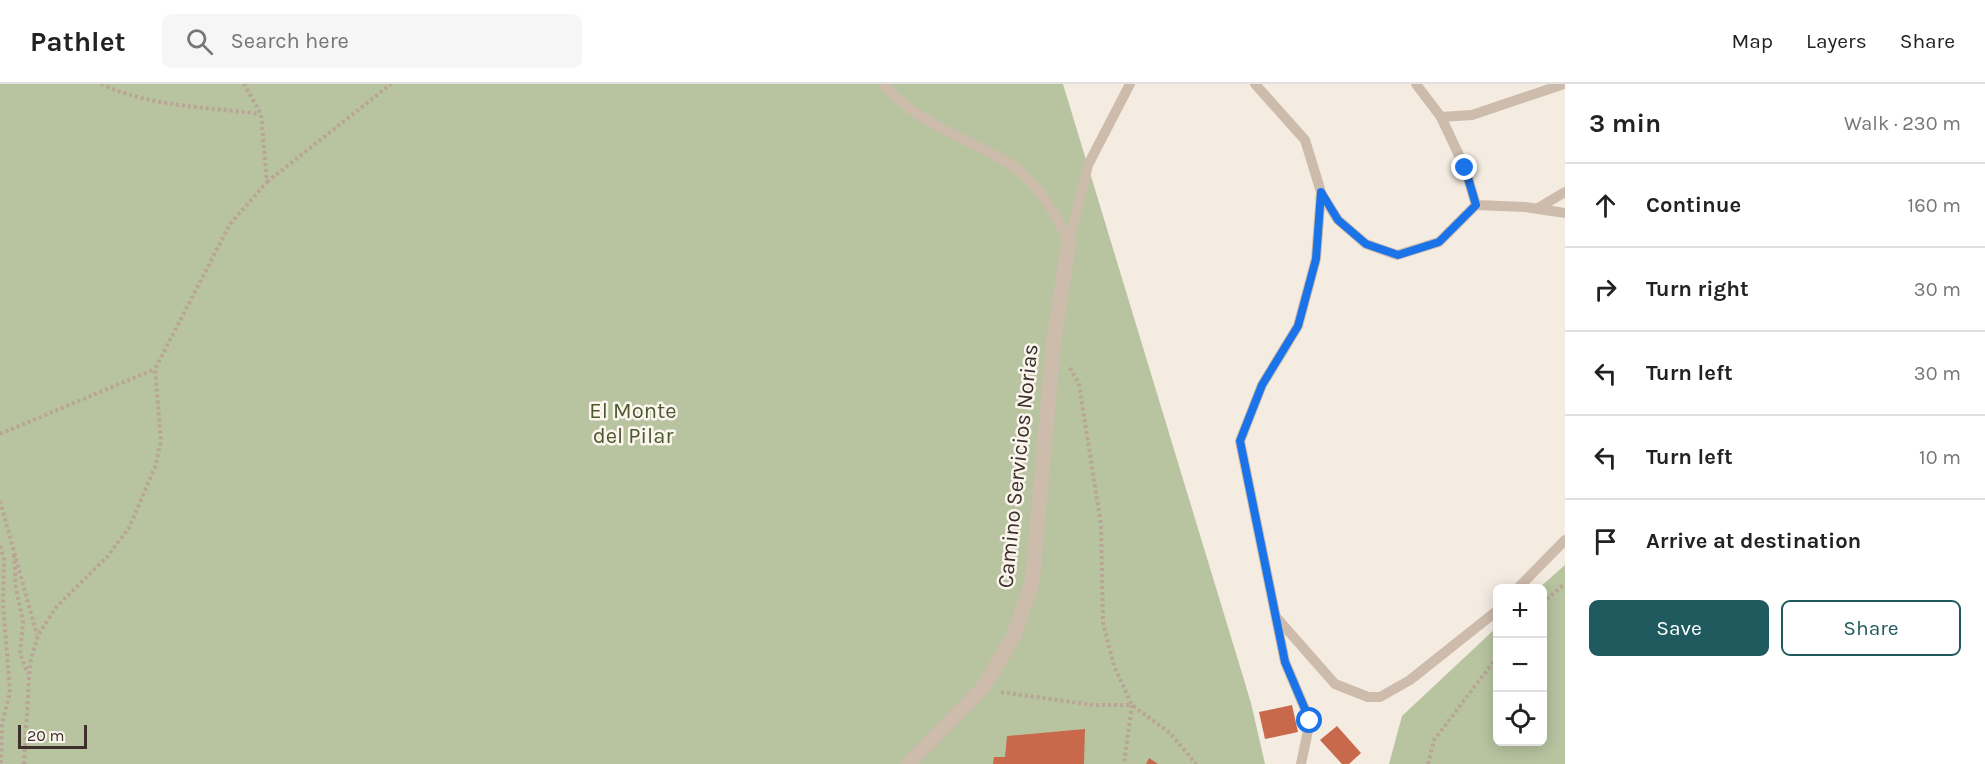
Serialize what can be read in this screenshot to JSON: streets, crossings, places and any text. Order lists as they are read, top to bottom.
{
  "streets": {
    "street": ["Camino Servicios Norias"]
  },
  "parks": ["El Monte del Pilar"],
  "scale_bar": "20 m",
  "page": {
    "header": "Pathlet",
    "search": "Search here",
    "nav": ["Map", "Layers", "Share"],
    "heading": ["3 min", "Walk · 230 m"],
    "list": [
      ["Continue", "160 m"],
      ["Turn right", "30 m"],
      ["Turn left", "30 m"],
      ["Turn left", "10 m"],
      "Arrive at destination"
    ],
    "buttons": ["Save", "Share"],
    "map_buttons": ["+", "−"],
    "scale": "20 m"
  }
}
